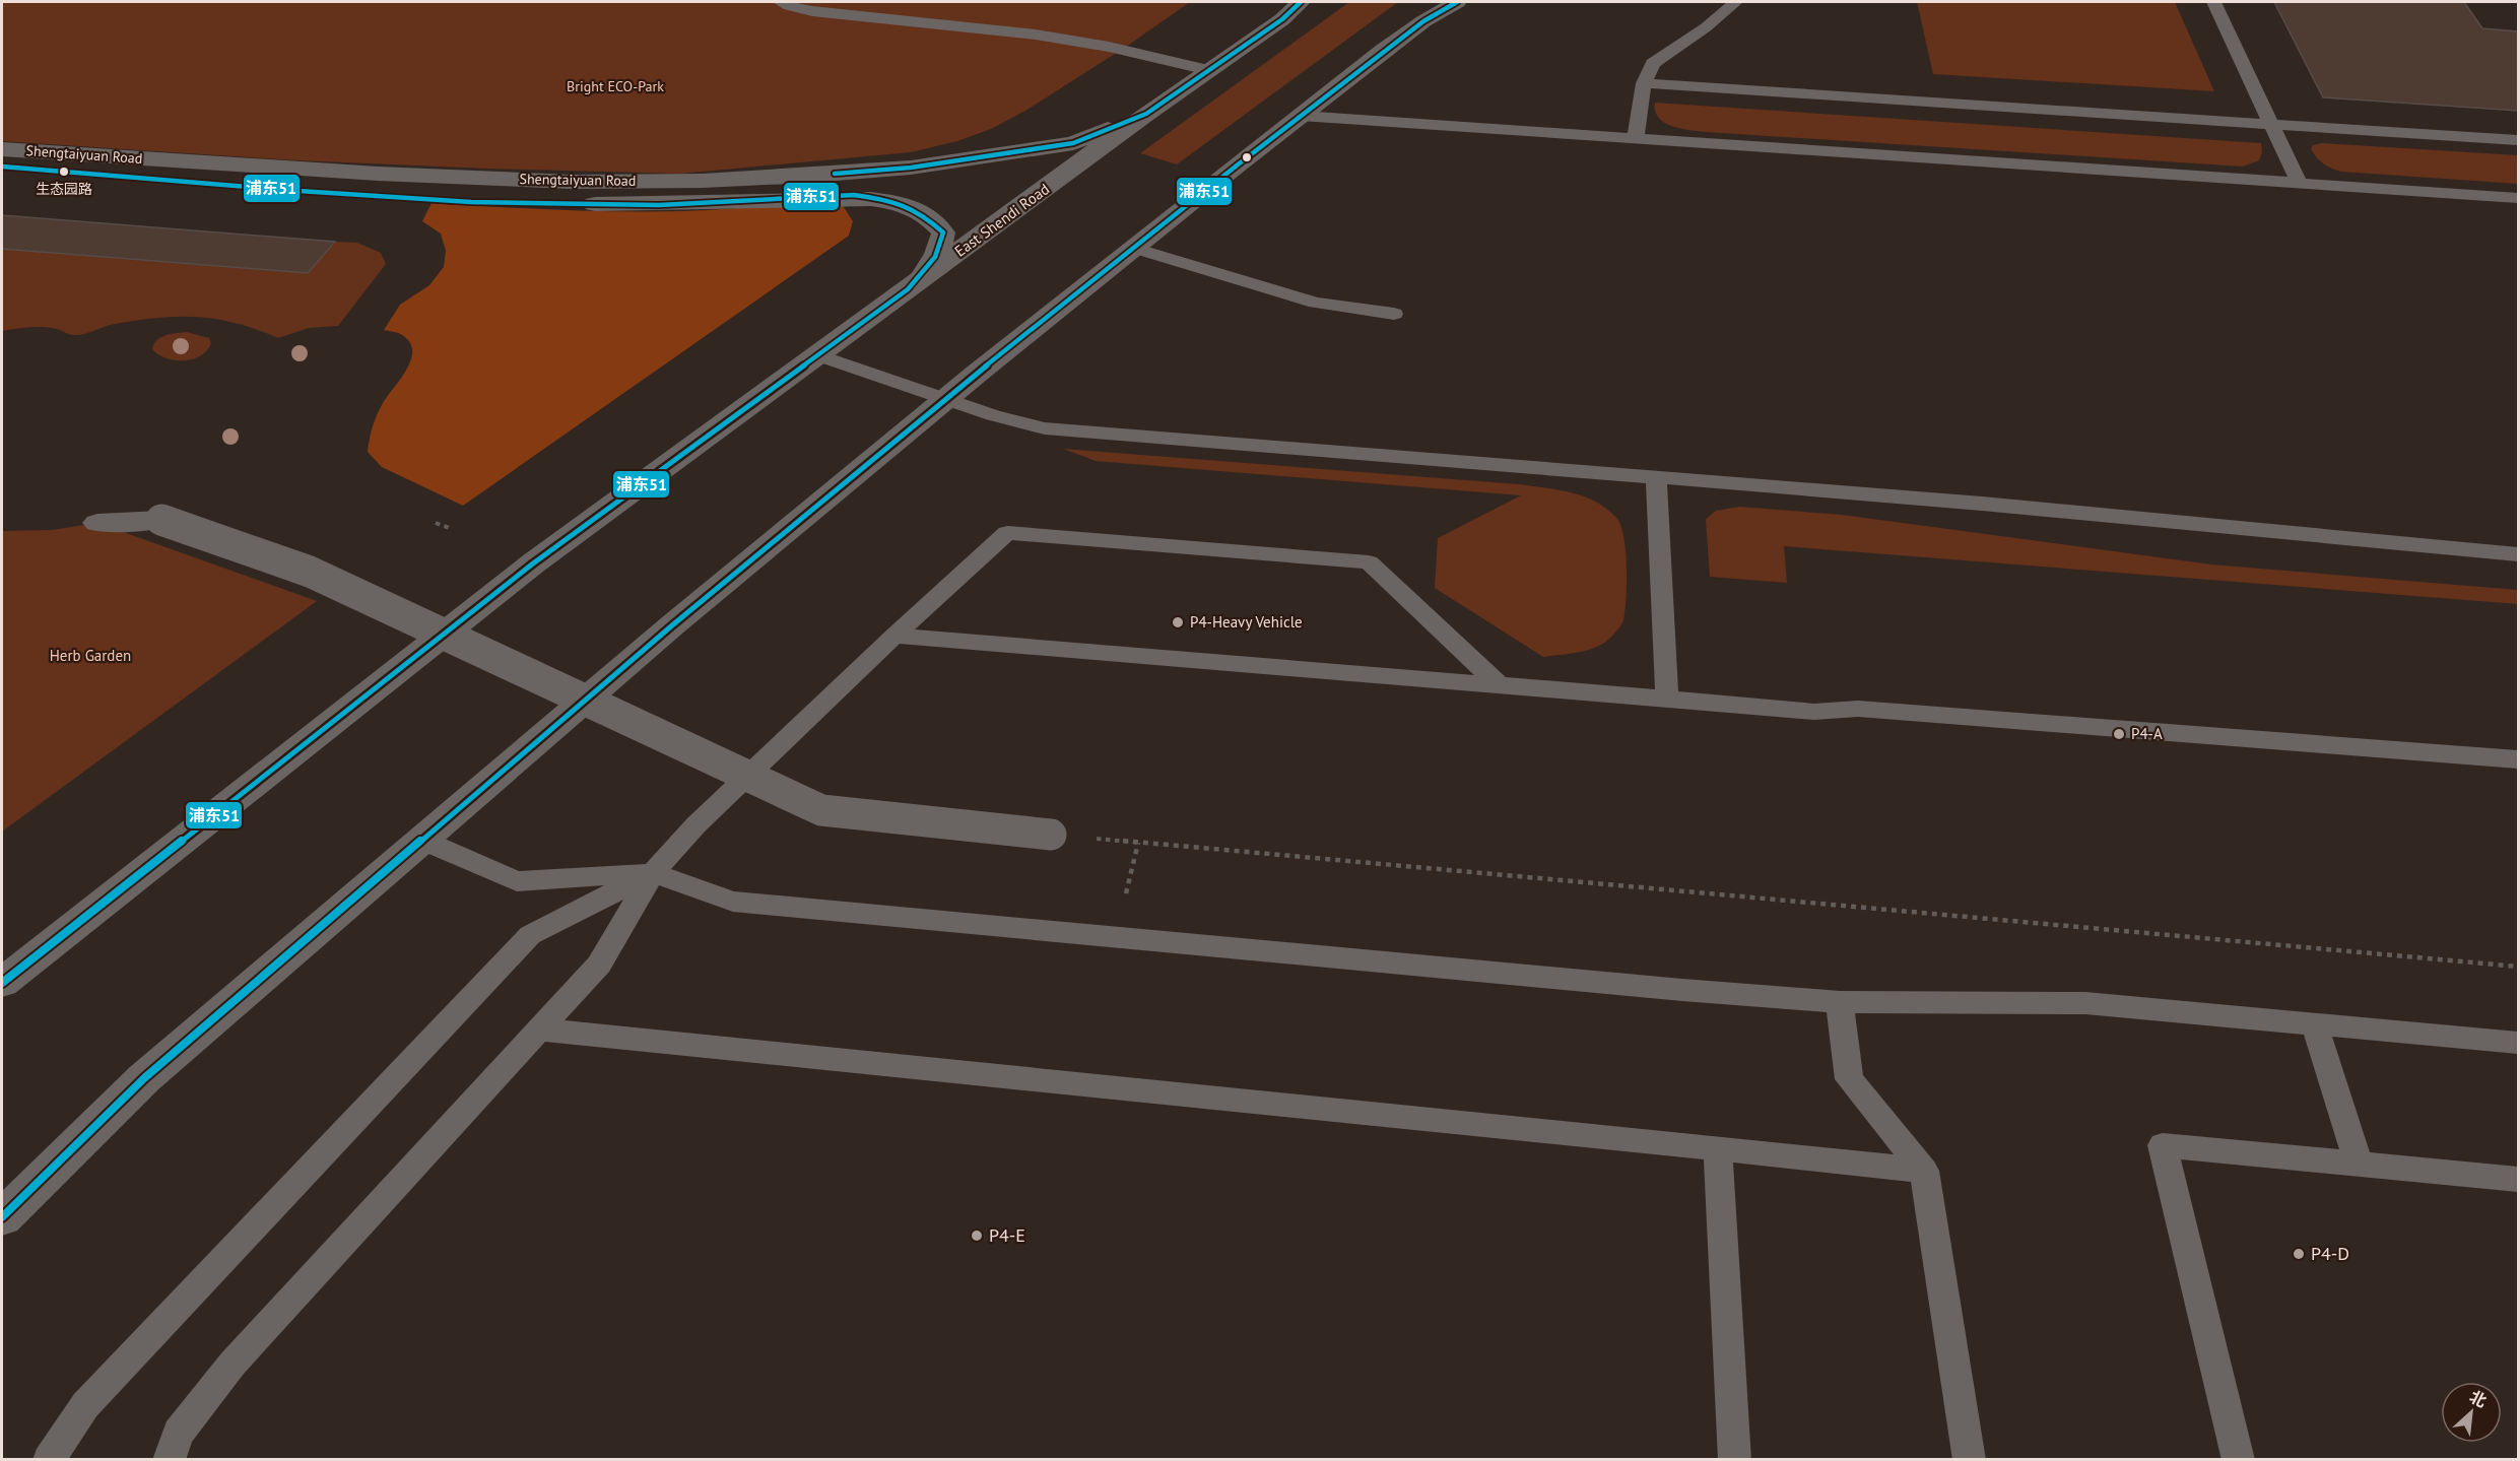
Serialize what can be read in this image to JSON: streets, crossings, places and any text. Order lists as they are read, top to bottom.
{
  "streets": {
    "street": ["Shengtaiyuan Road", "East Shendi Road"]
  },
  "crossings": [
    ["Shengtaiyuan Road", "East Shendi Road"]
  ],
  "parks": ["Bright ECO-Park", "Herb Garden"],
  "places": [
    "生态园路",
    "P4-Heavy Vehicle",
    "P4-A",
    "P4-E",
    "P4-D"
  ],
  "lines": ["transit line 浦东51"],
  "north": "top right"
}
